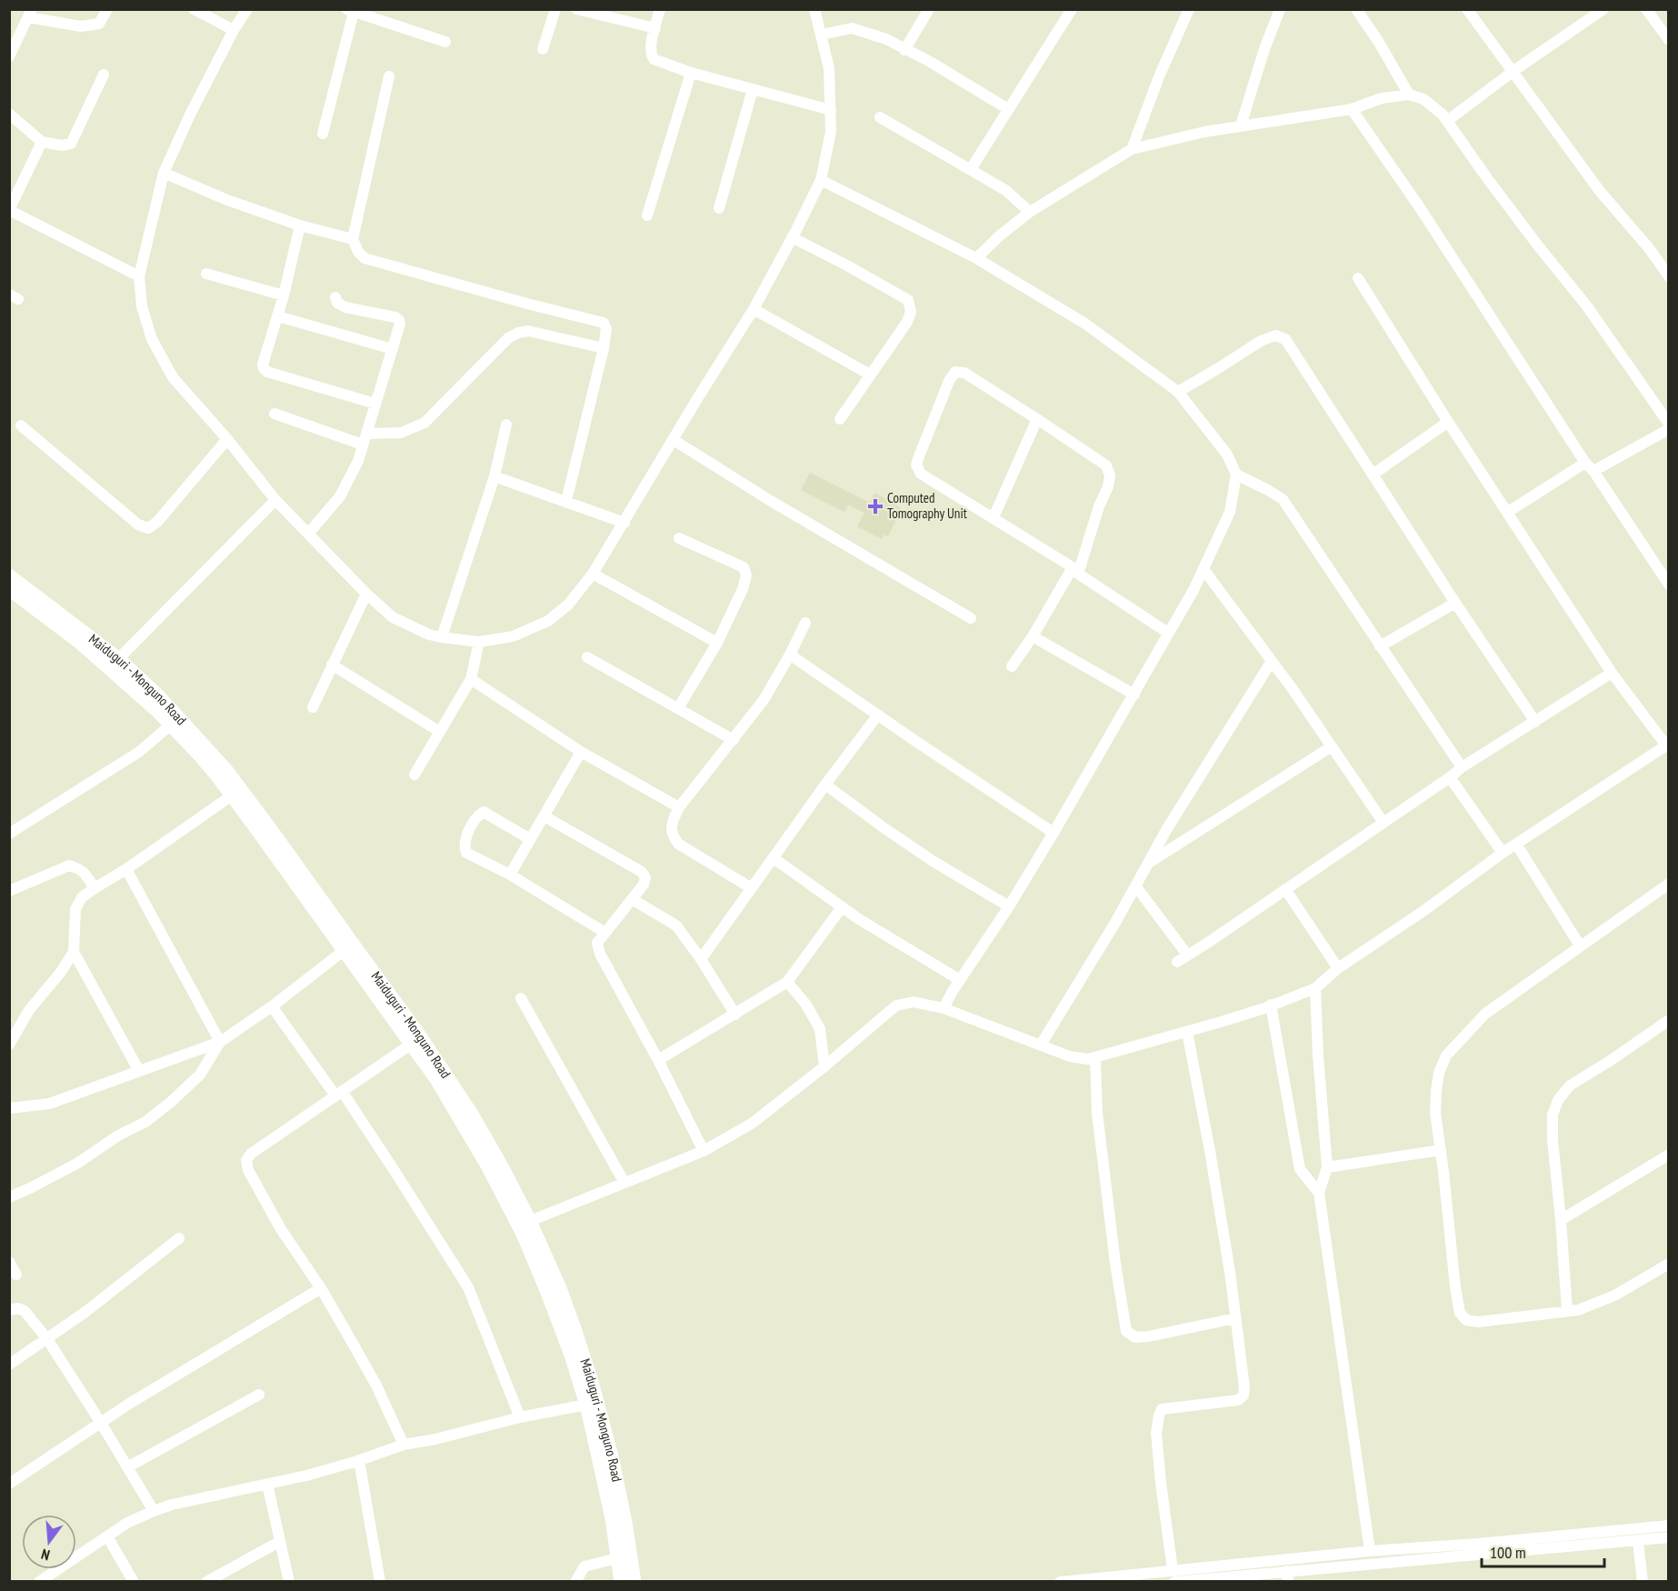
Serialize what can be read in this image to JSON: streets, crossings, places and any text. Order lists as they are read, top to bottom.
{
  "streets": {
    "main road": ["Maiduguri - Monguno Road"]
  },
  "places": {
    "health": ["Computed Tomography Unit"]
  },
  "scale_bar": "100 m",
  "north": "bottom"
}
